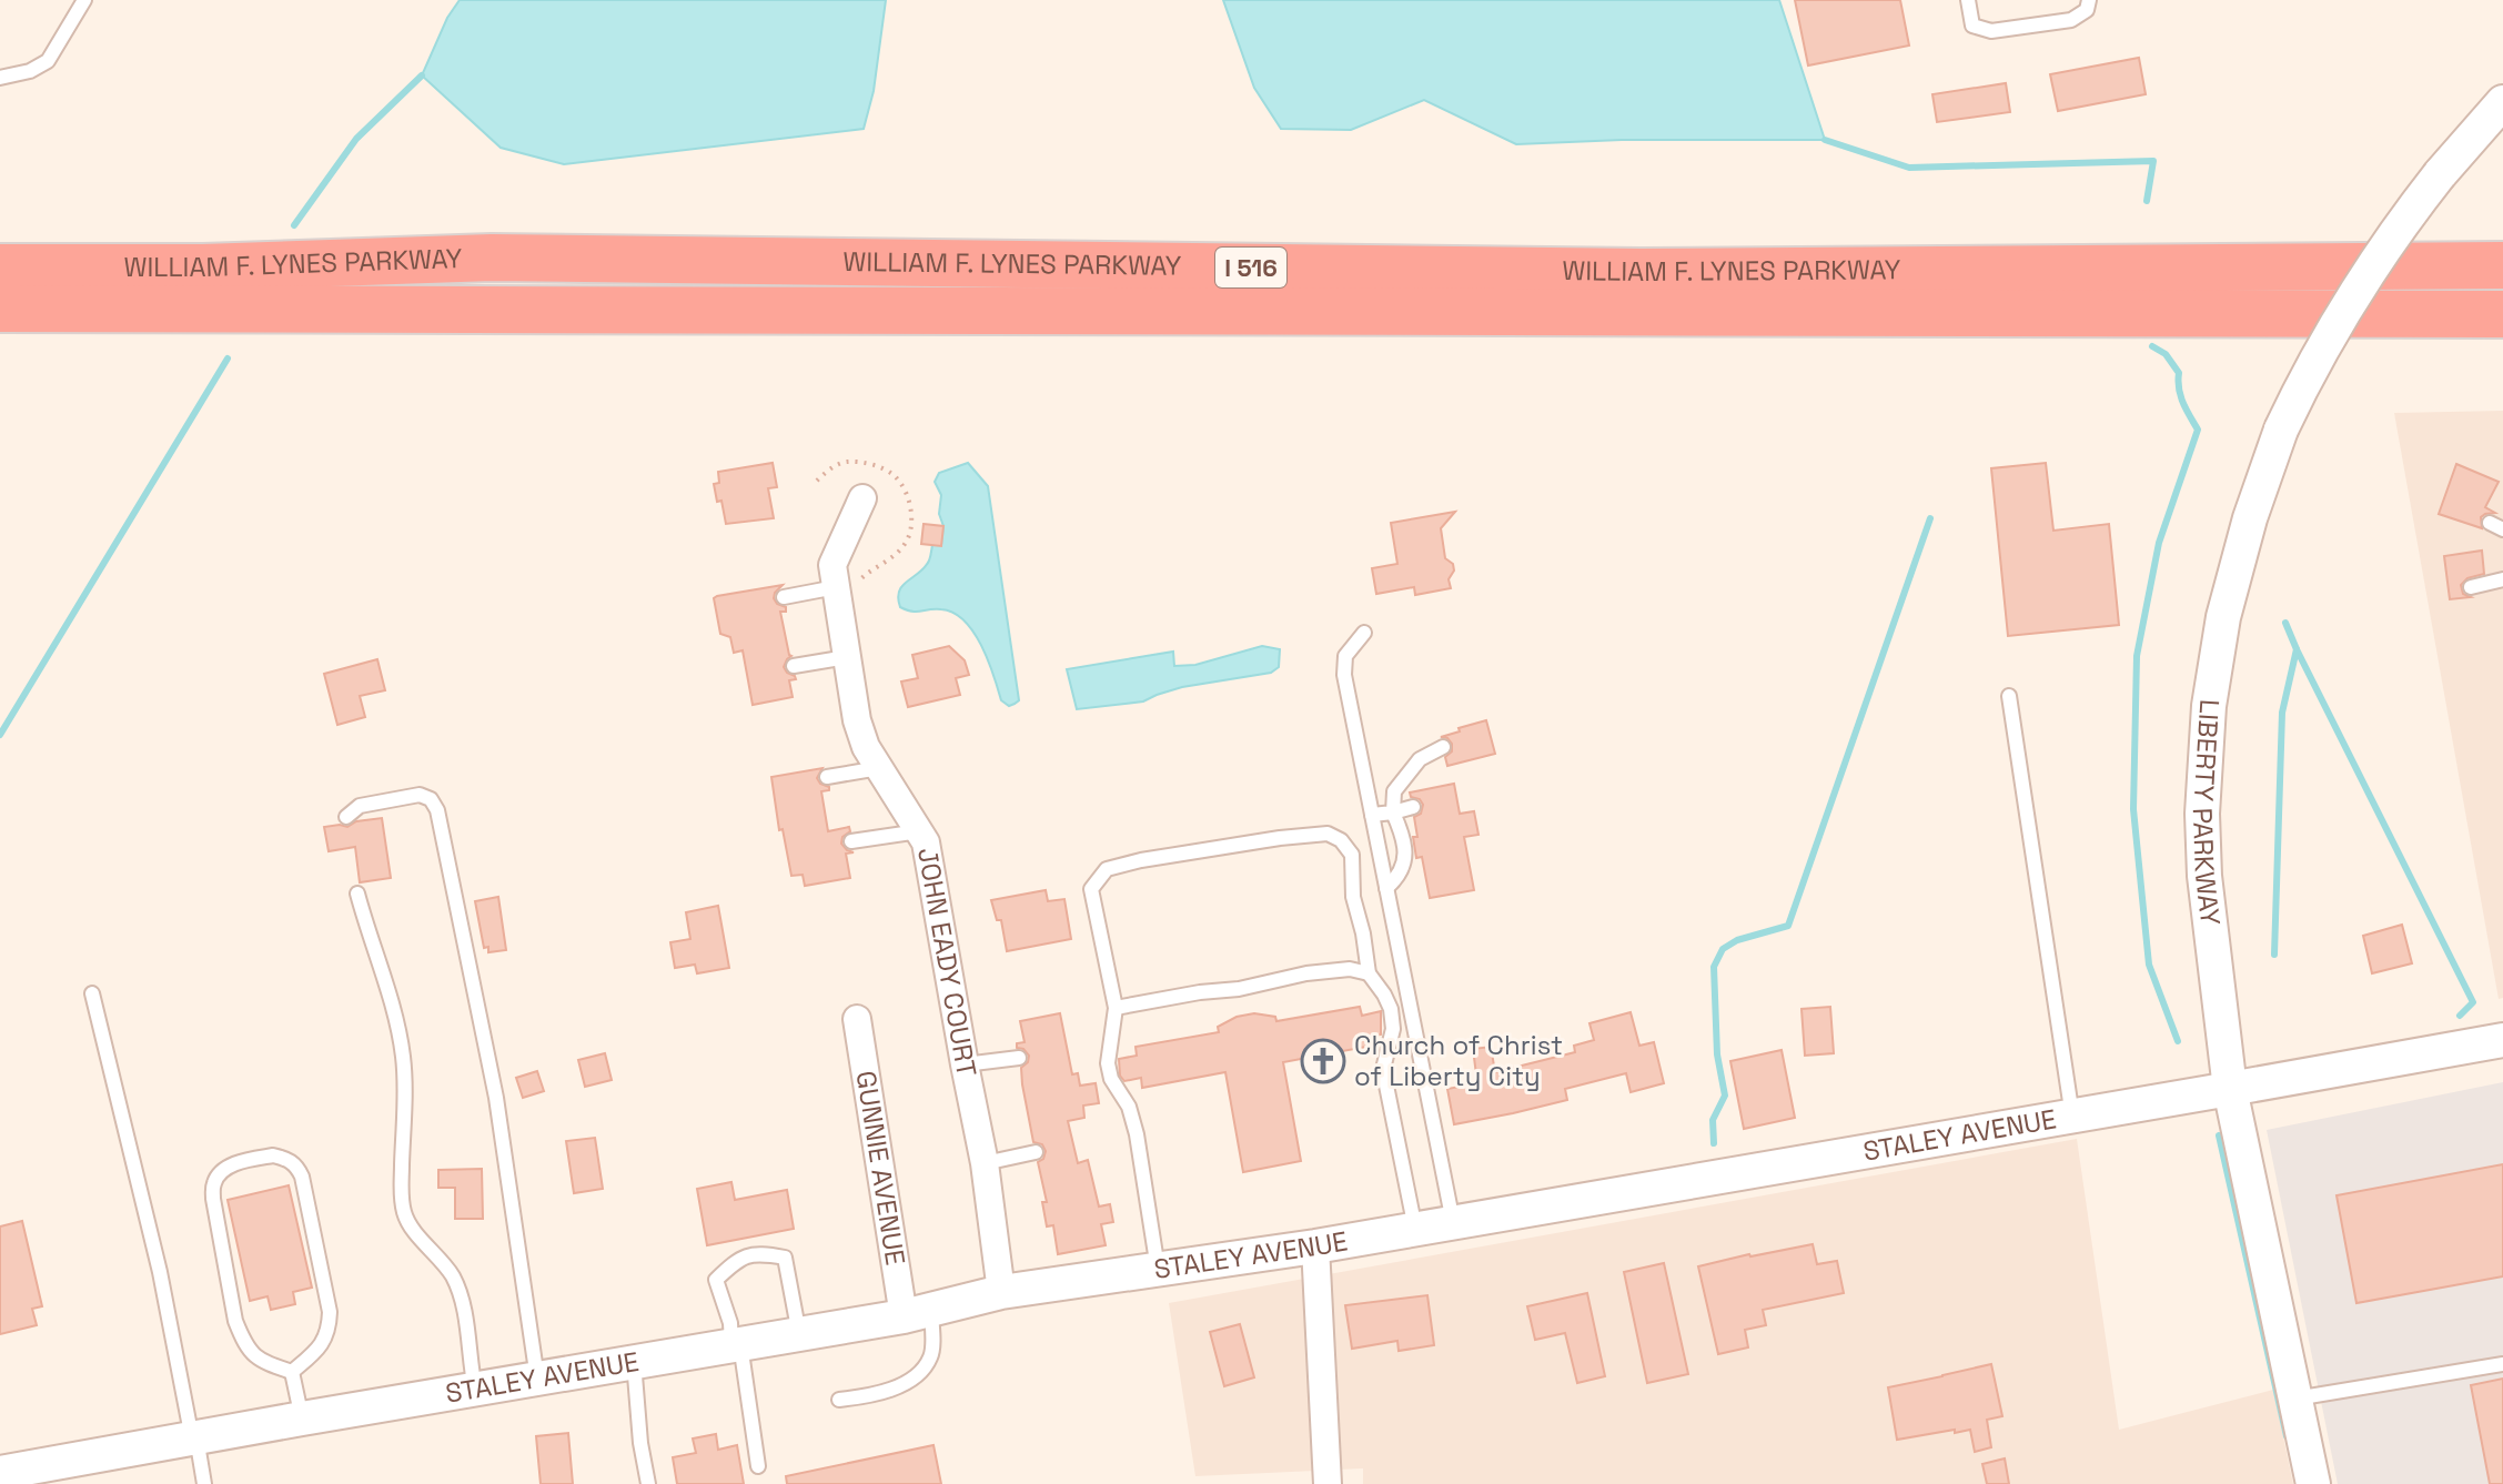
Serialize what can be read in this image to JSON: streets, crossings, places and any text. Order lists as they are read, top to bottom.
{
  "streets": {
    "highway": ["WILLIAM F. LYNES PARKWAY", "I 516"],
    "street": [
      "LIBERTY PARKWAY",
      "JOHN EADY COURT",
      "STALEY AVENUE",
      "GUNNIE AVENUE"
    ]
  },
  "crossings": [
    ["LIBERTY PARKWAY", "STALEY AVENUE"],
    ["JOHN EADY COURT", "STALEY AVENUE"],
    ["STALEY AVENUE", "GUNNIE AVENUE"]
  ],
  "places": {
    "church": ["Church of Christ of Liberty City"]
  }
}
